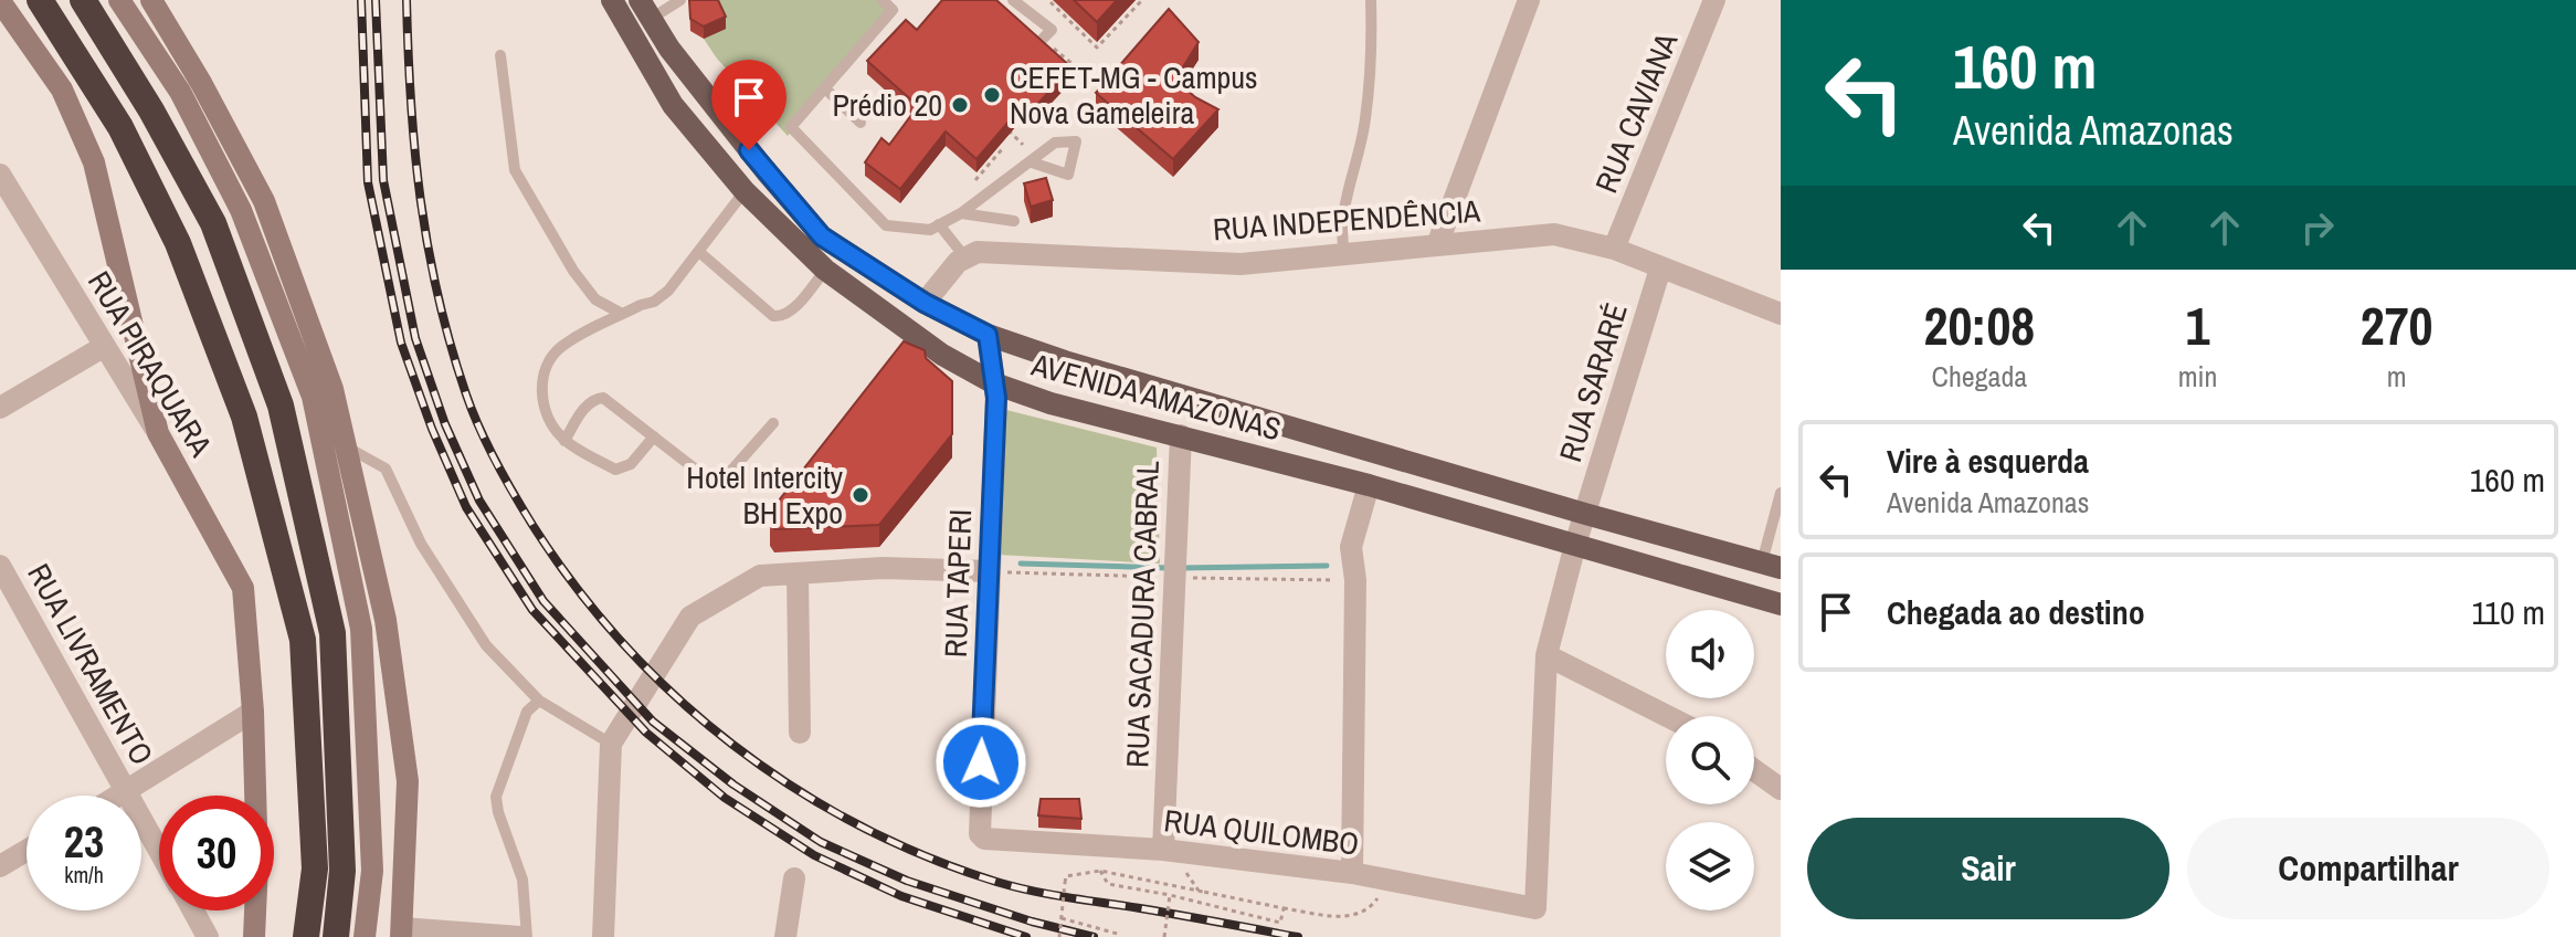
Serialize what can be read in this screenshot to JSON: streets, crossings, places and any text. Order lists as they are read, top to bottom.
{
  "streets": {
    "main road": ["AVENIDA AMAZONAS"],
    "street": [
      "RUA CAVIANA",
      "RUA INDEPENDÊNCIA",
      "RUA PIRAQUARA",
      "RUA SARARÉ",
      "RUA TAPERI",
      "RUA SACADURA CABRAL",
      "RUA LIVRAMENTO",
      "RUA QUILOMBO"
    ]
  },
  "crossings": [
    ["RUA CAVIANA", "RUA INDEPENDÊNCIA"],
    ["RUA INDEPENDÊNCIA", "RUA SARARÉ"],
    ["RUA SARARÉ", "AVENIDA AMAZONAS"],
    ["RUA SARARÉ", "RUA QUILOMBO"],
    ["AVENIDA AMAZONAS", "RUA TAPERI"],
    ["AVENIDA AMAZONAS", "RUA SACADURA CABRAL"],
    ["RUA TAPERI", "RUA QUILOMBO"],
    ["RUA SACADURA CABRAL", "RUA QUILOMBO"]
  ],
  "places": ["CEFET-MG - Campus Nova Gameleira", "Prédio 20", "Hotel Intercity BH Expo"],
  "page": {
    "turn": ["160 m", "Avenida Amazonas"],
    "eta": [
      "20:08",
      "Chegada",
      "1",
      "min",
      "270",
      "m"
    ],
    "list": [
      {
        "name": "Vire à esquerda",
        "note": "Avenida Amazonas",
        "value": "160 m"
      },
      {
        "name": "Chegada ao destino",
        "value": "110 m"
      }
    ],
    "speed": "23 km/h",
    "limit": "30",
    "buttons": ["Sair", "Compartilhar"]
  }
}
